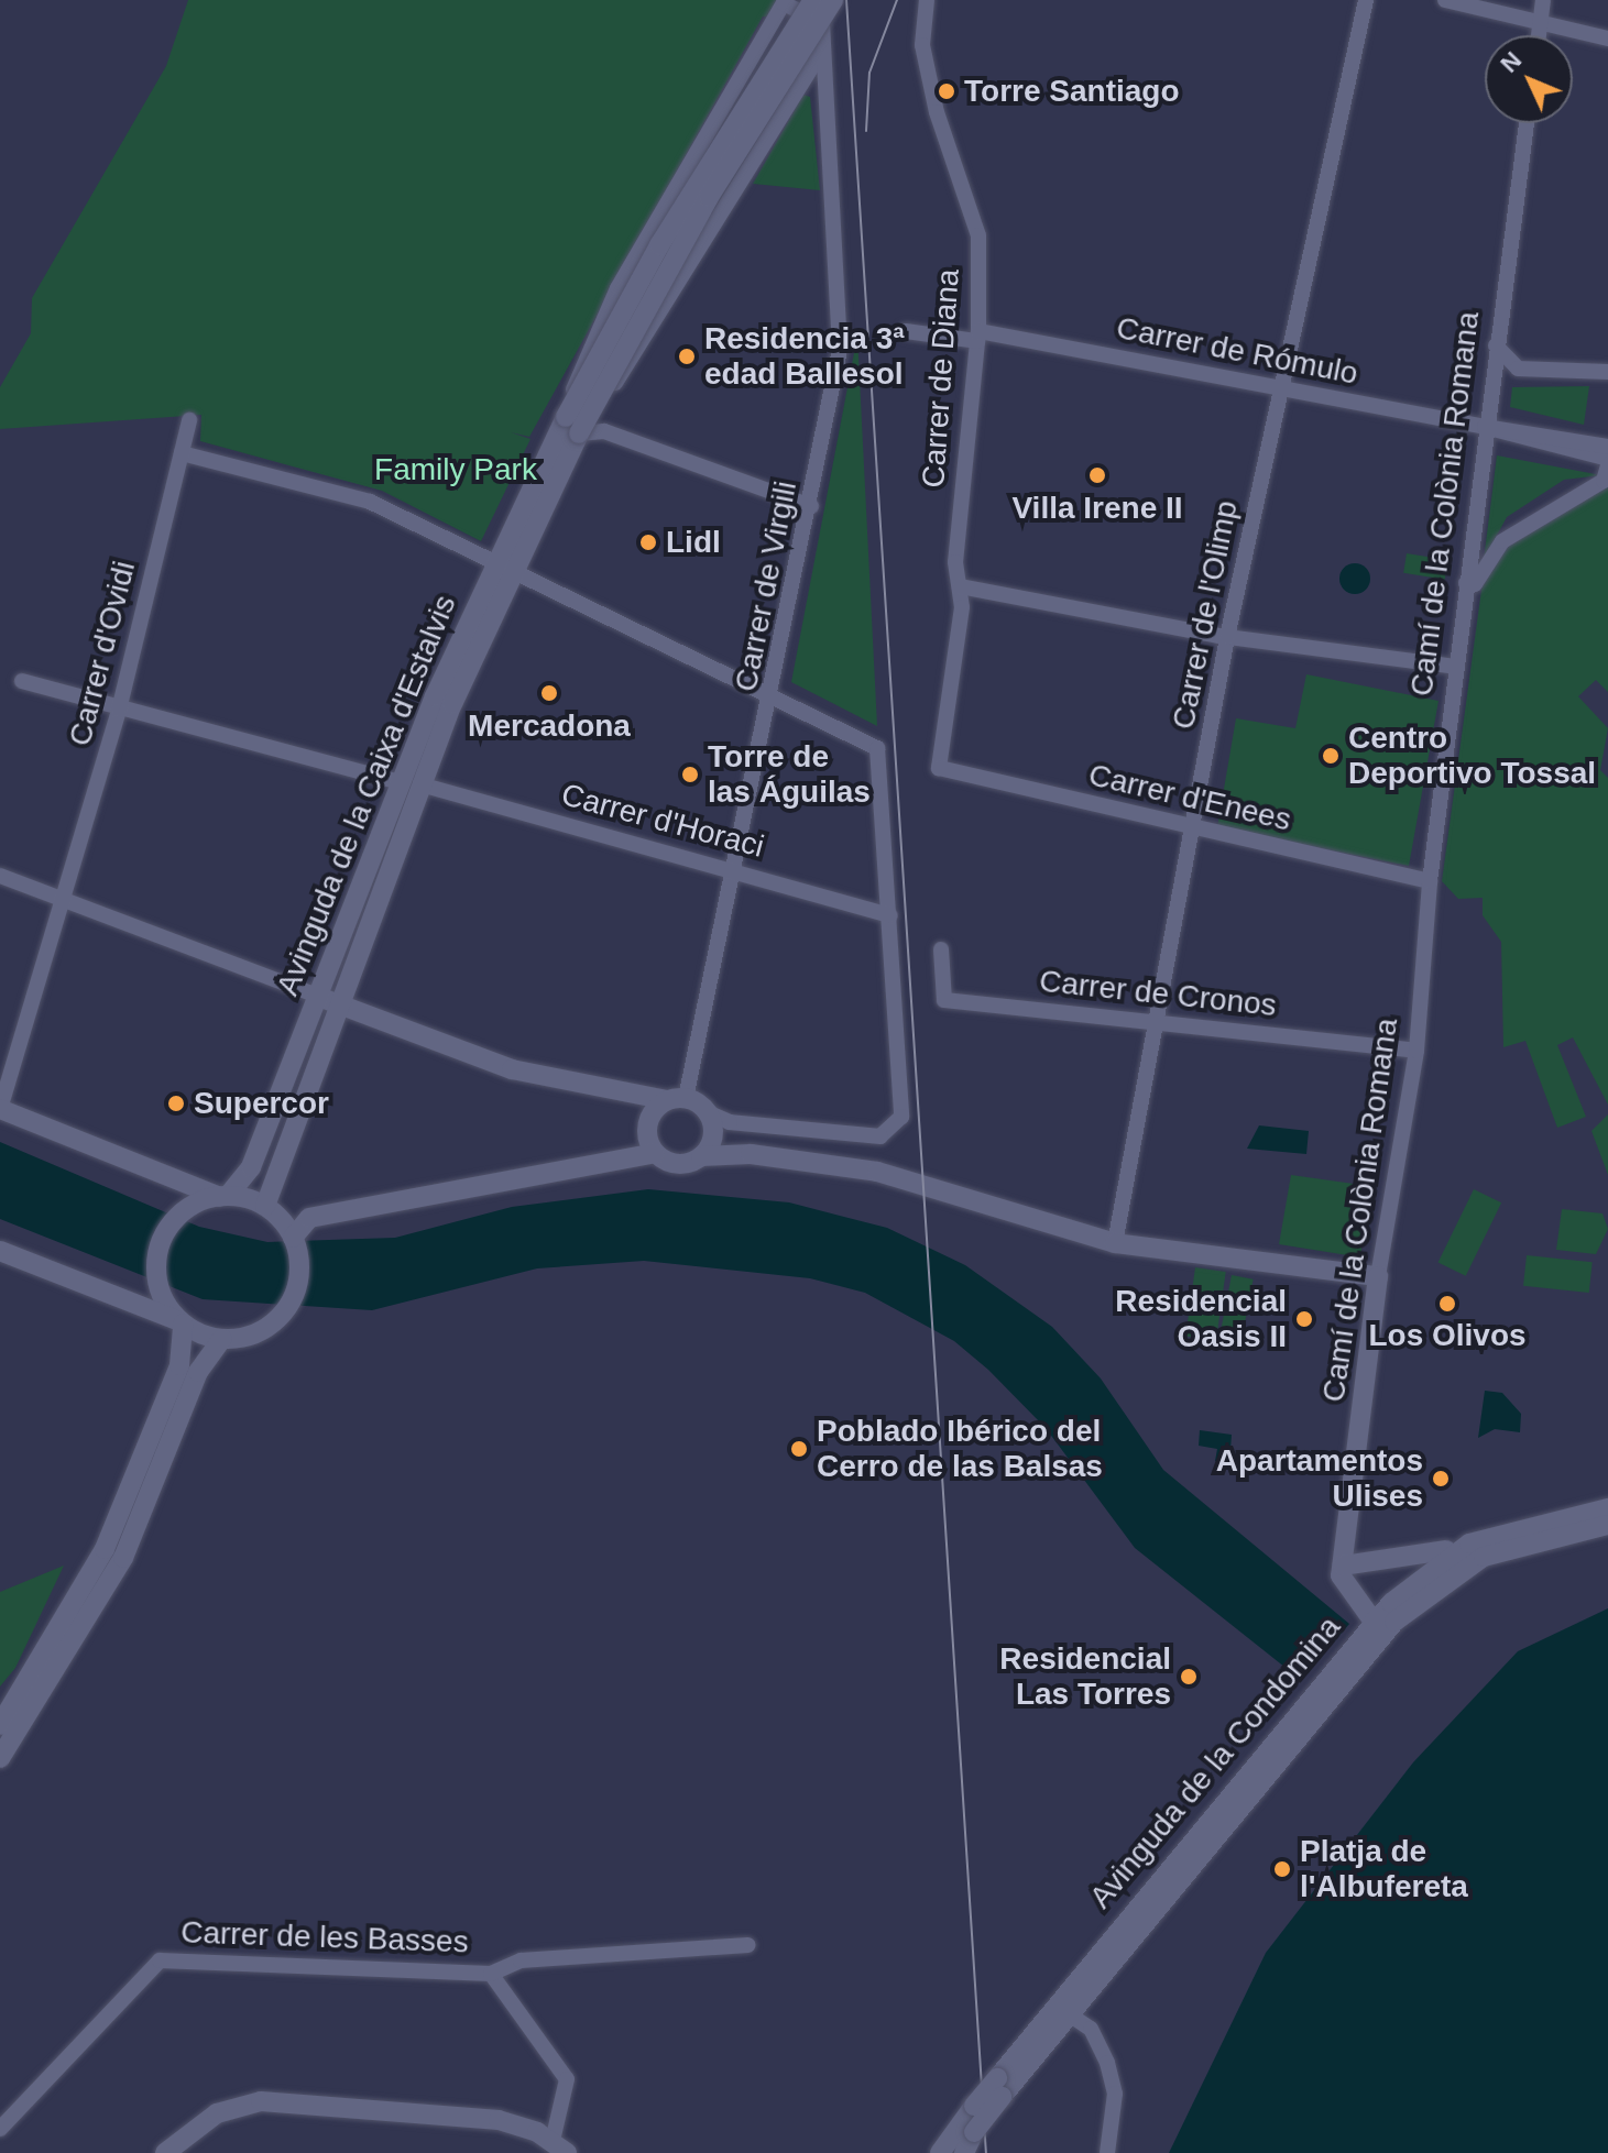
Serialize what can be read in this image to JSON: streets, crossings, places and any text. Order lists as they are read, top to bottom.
{
  "streets": {
    "main road": ["Camí de la Colònia Romana", "Avinguda de la Caixa d'Estalvis", "Avinguda de la Condomina"],
    "street": [
      "Carrer de Rómulo",
      "Carrer de Diana",
      "Carrer de Virgili",
      "Carrer de l'Olimp",
      "Carrer d'Ovidi",
      "Carrer d'Enees",
      "Carrer d'Horaci",
      "Carrer de Cronos",
      "Carrer de les Basses"
    ]
  },
  "crossings": [
    ["Carrer de Rómulo", "Carrer de Diana"],
    ["Carrer de Rómulo", "Camí de la Colònia Romana"],
    ["Carrer de Rómulo", "Carrer de l'Olimp"],
    ["Carrer de Diana", "Carrer d'Enees"],
    ["Camí de la Colònia Romana", "Carrer d'Enees"],
    ["Camí de la Colònia Romana", "Carrer de Cronos"],
    ["Carrer de Virgili", "Avinguda de la Caixa d'Estalvis"],
    ["Carrer de Virgili", "Carrer d'Horaci"],
    ["Carrer de l'Olimp", "Carrer d'Enees"],
    ["Carrer de l'Olimp", "Carrer de Cronos"],
    ["Carrer d'Ovidi", "Carrer d'Horaci"],
    ["Avinguda de la Caixa d'Estalvis", "Carrer d'Horaci"]
  ],
  "parks": ["Family Park"],
  "places": [
    "Torre Santiago",
    "Residencia 3ª edad Ballesol",
    "Villa Irene II",
    "Lidl",
    "Mercadona",
    "Centro Deportivo Tossal",
    "Torre de las Águilas",
    "Supercor",
    "Los Olivos",
    "Residencial Oasis II",
    "Poblado Ibérico del Cerro de las Balsas",
    "Apartamentos Ulises",
    "Residencial Las Torres",
    "Platja de l'Albufereta"
  ],
  "north": "top left"
}
